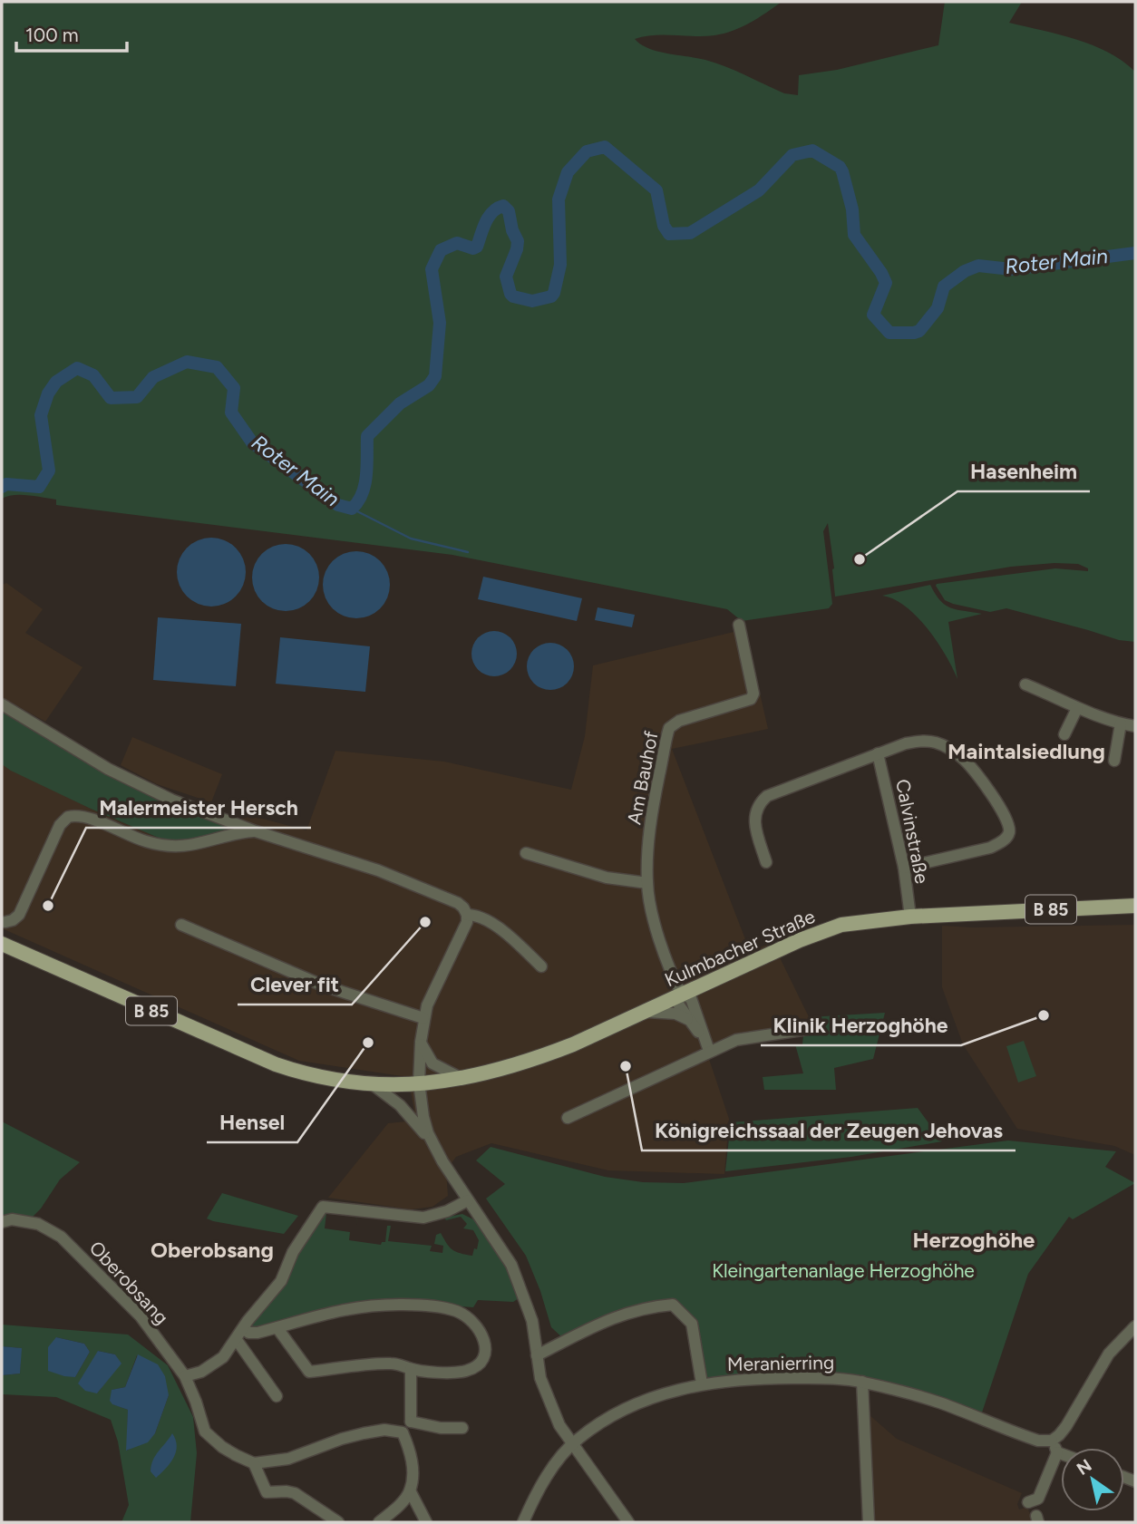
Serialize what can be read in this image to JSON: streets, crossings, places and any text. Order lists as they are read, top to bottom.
{
  "streets": {
    "main road": ["B 85", "Kulmbacher Straße"],
    "street": [
      "Am Bauhof",
      "Calvinstraße",
      "Oberobsang",
      "Meranierring"
    ]
  },
  "crossings": [
    ["Am Bauhof", "Kulmbacher Straße"],
    ["Calvinstraße", "Kulmbacher Straße"],
    ["B 85", "Kulmbacher Straße"]
  ],
  "districts": ["Maintalsiedlung", "Herzoghöhe", "Oberobsang"],
  "water": ["Roter Main"],
  "parks": ["Kleingartenanlage Herzoghöhe"],
  "places": [
    "Hasenheim",
    "Malermeister Hersch",
    "Clever fit",
    "Klinik Herzoghöhe",
    "Hensel",
    "Königreichssaal der Zeugen Jehovas"
  ],
  "scale_bar": "100 m",
  "north": "top left"
}
